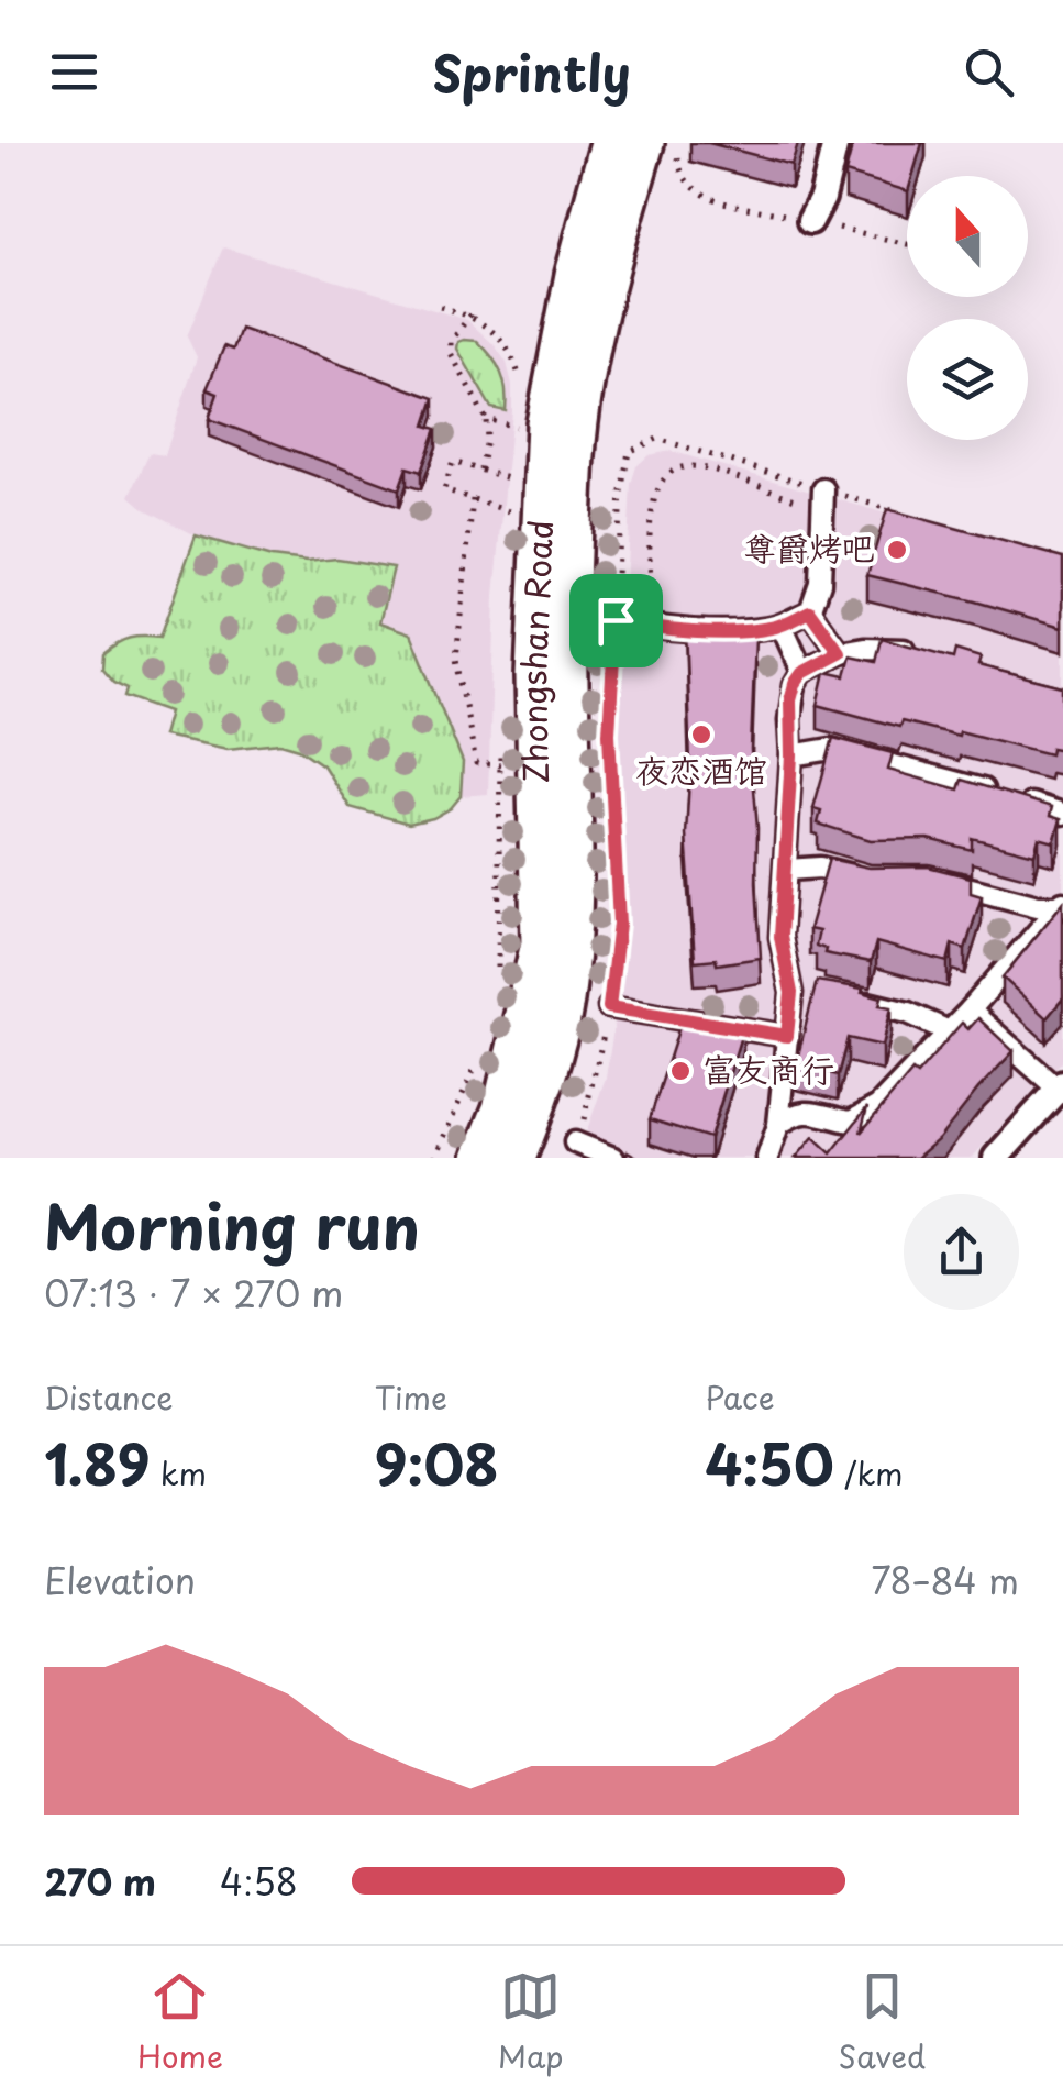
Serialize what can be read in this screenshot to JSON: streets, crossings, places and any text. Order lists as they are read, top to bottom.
{
  "streets": {
    "main road": ["Zhongshan Road"]
  },
  "places": ["尊爵烤吧", "夜恋酒馆", "富友商行"],
  "north": "top",
  "page": {
    "header": "Sprintly",
    "heading": ["Morning run", "07:13 · 7 × 270 m"],
    "stats": [
      ["Distance", "1.89 km"],
      ["Time", "9:08"],
      ["Pace", "4:50 /km"]
    ],
    "chart": ["Elevation", "78–84 m"],
    "list": [
      {
        "name": "270 m",
        "note": "4:58"
      }
    ],
    "tabs": ["Home", "Map", "Saved"]
  }
}
